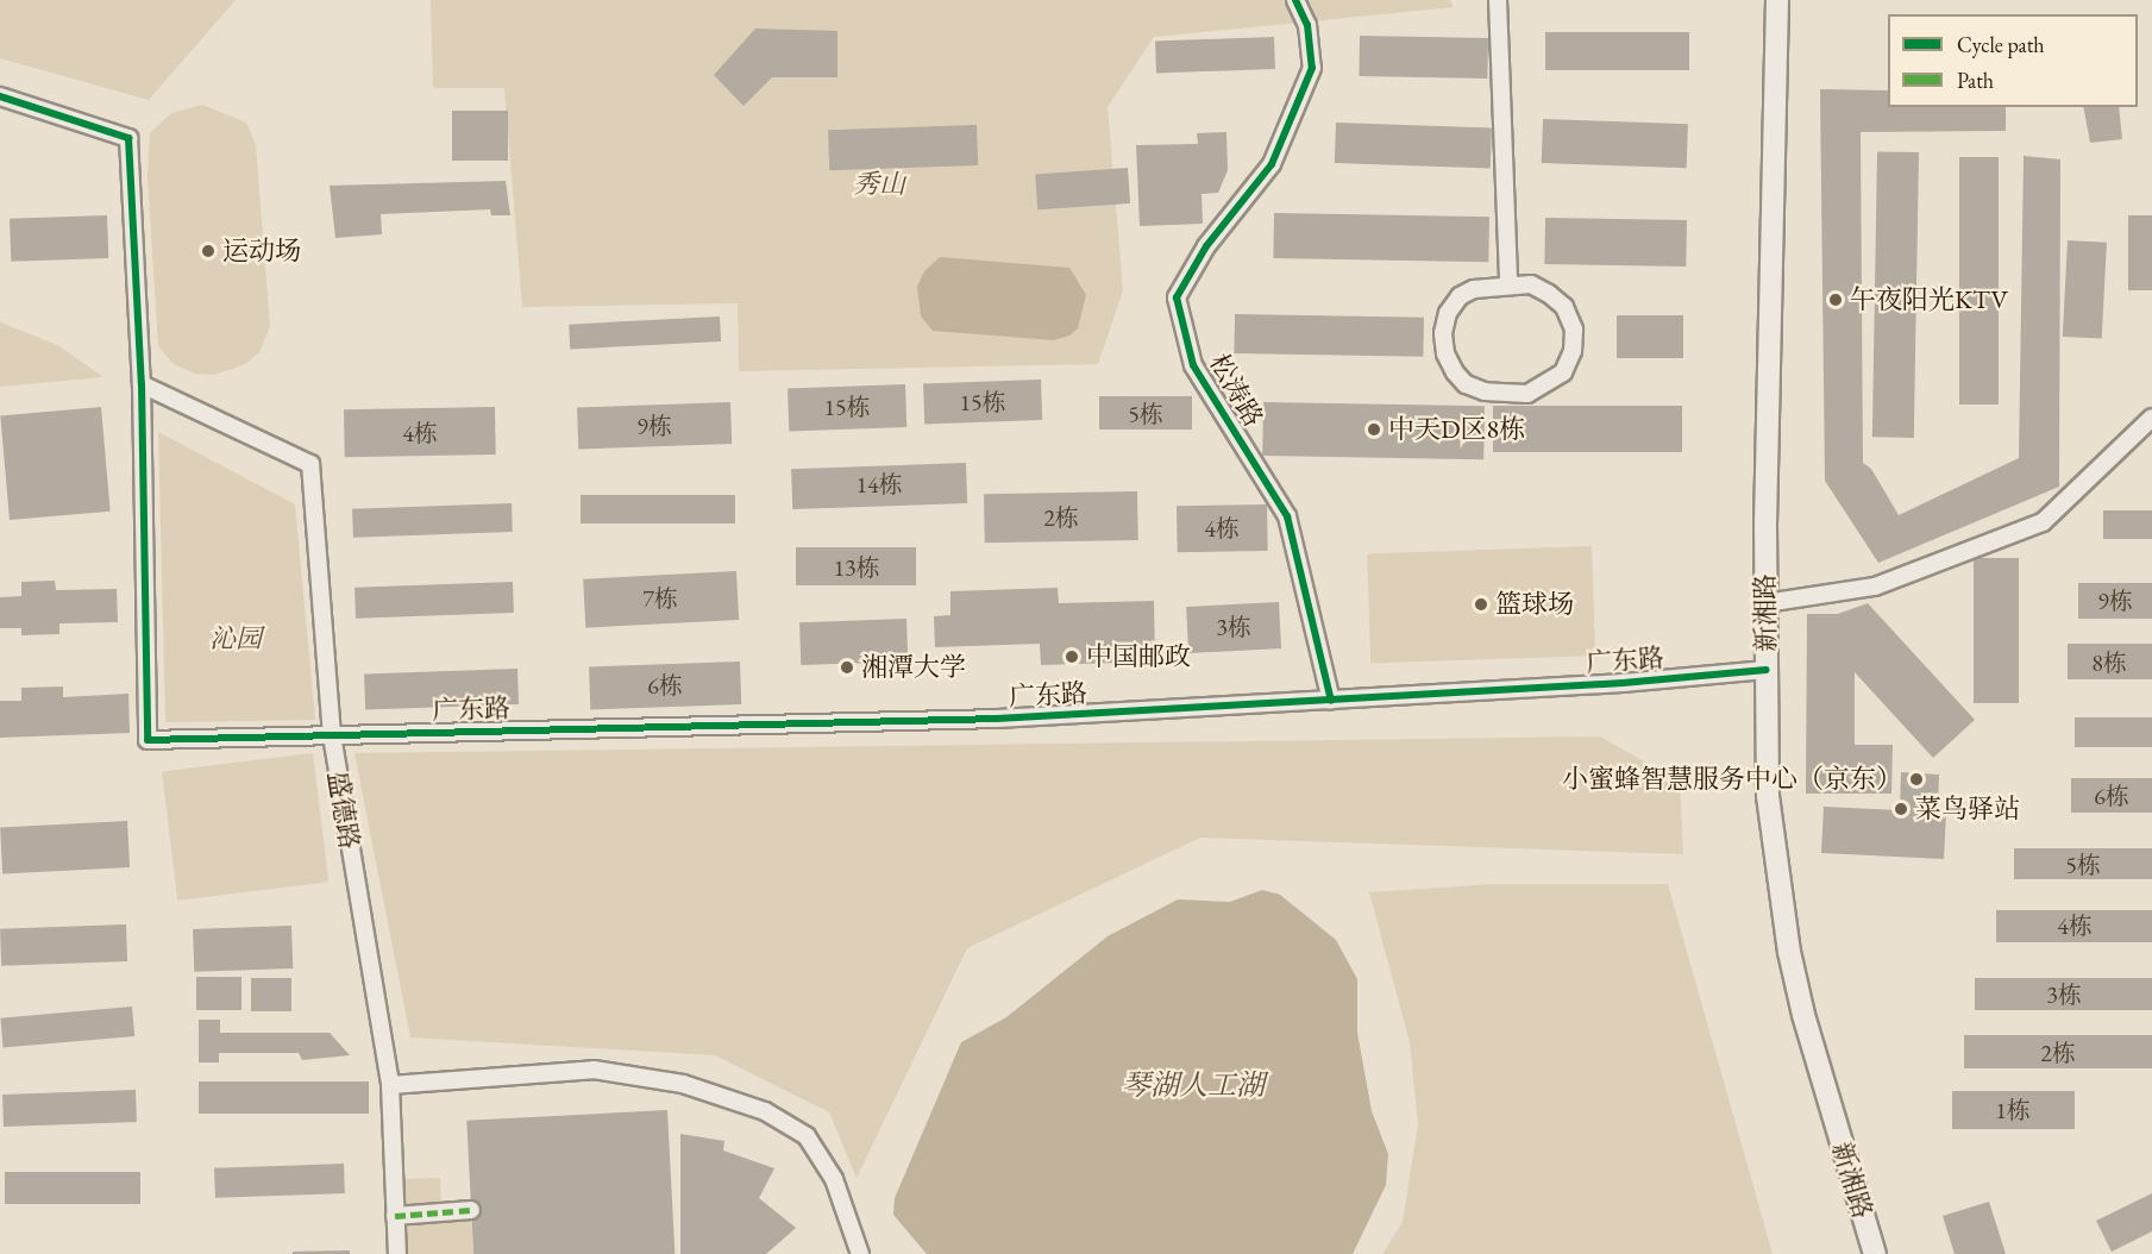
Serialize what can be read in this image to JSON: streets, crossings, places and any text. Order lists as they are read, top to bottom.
{
  "streets": {
    "street": [
      "松涛路",
      "新湘路",
      "广东路",
      "盛德路"
    ]
  },
  "crossings": [
    ["松涛路", "广东路"],
    ["新湘路", "广东路"],
    ["广东路", "盛德路"]
  ],
  "water": ["琴湖人工湖"],
  "parks": ["秀山", "沁园"],
  "places": [
    "运动场",
    "午夜阳光KTV",
    "中天D区8栋",
    "篮球场",
    "中国邮政",
    "湘潭大学",
    "小蜜蜂智慧服务中心（京东）",
    "菜鸟驿站"
  ],
  "house_numbers": [
    "15栋",
    "15栋",
    "5栋",
    "9栋",
    "4栋",
    "14栋",
    "2栋",
    "4栋",
    "13栋",
    "7栋",
    "9栋",
    "3栋",
    "8栋",
    "6栋",
    "6栋",
    "5栋",
    "4栋",
    "3栋",
    "2栋",
    "1栋"
  ],
  "legend": ["Cycle path", "Path"]
}
